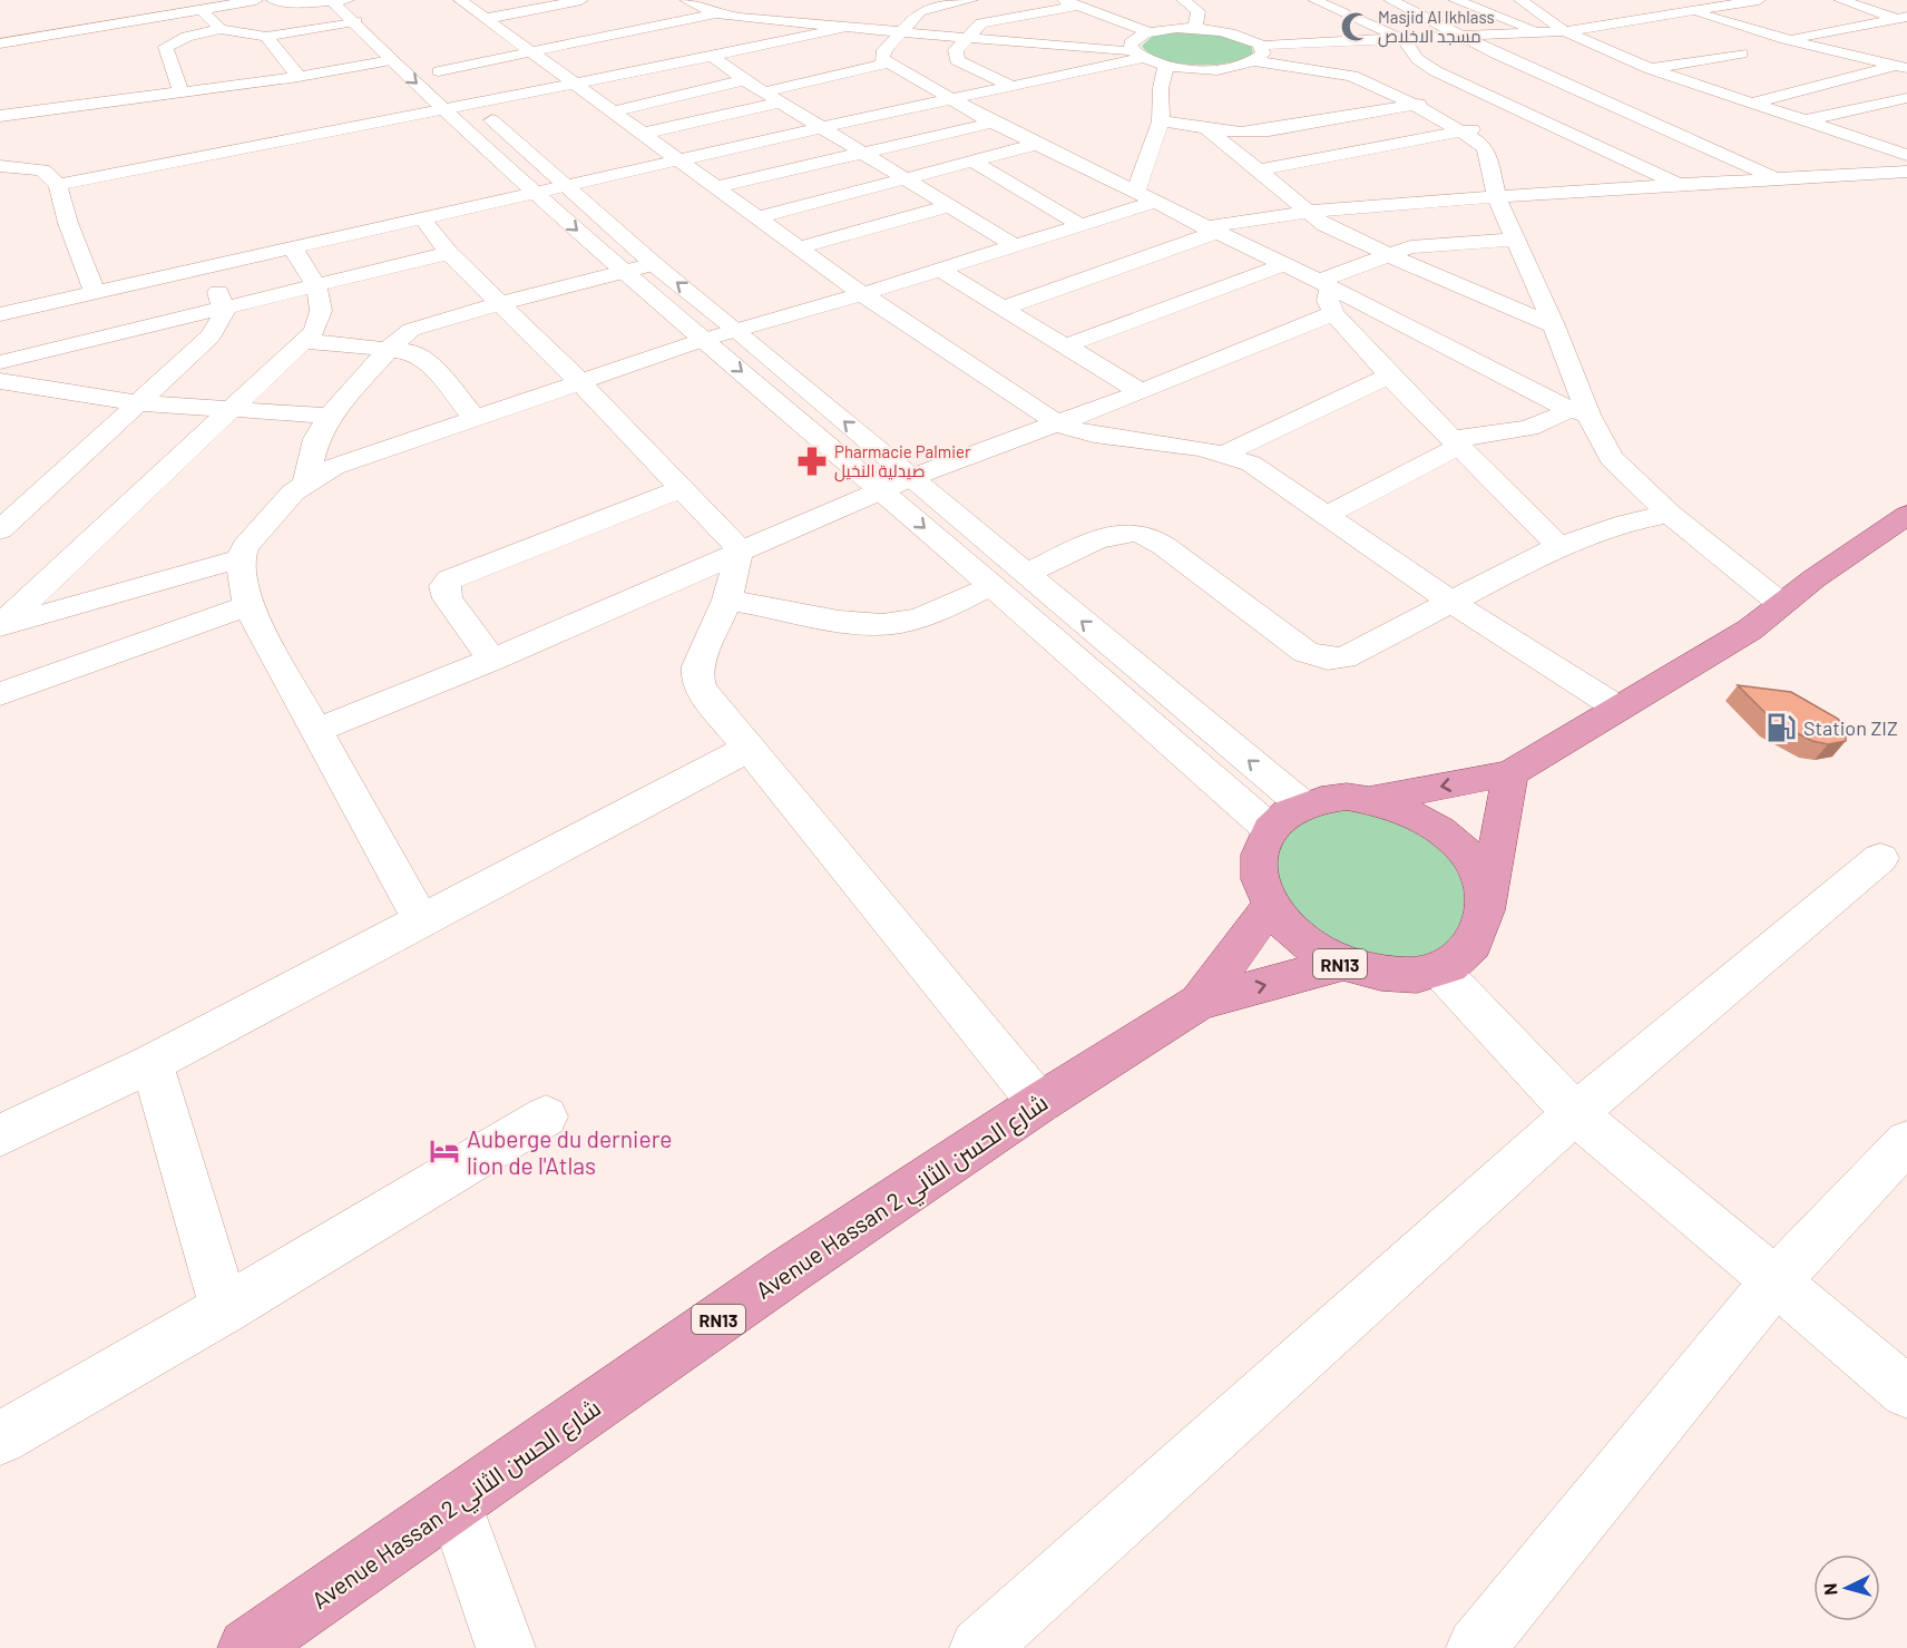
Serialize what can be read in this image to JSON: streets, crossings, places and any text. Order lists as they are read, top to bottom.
{
  "streets": {
    "main road": ["RN13", "Avenue Hassan 2 شارع الحسن الثاني"]
  },
  "crossings": [
    ["RN13", "Avenue Hassan 2 شارع الحسن الثاني"]
  ],
  "places": {
    "mosque": ["Masjid Al Ikhlass مسجد الاخلاص"],
    "pharmacy": ["Pharmacie Palmier صيدلية النخيل"],
    "fuel station": ["Station ZIZ"],
    "hotel": ["Auberge du derniere lion de l'Atlas"]
  },
  "north": "left"
}
